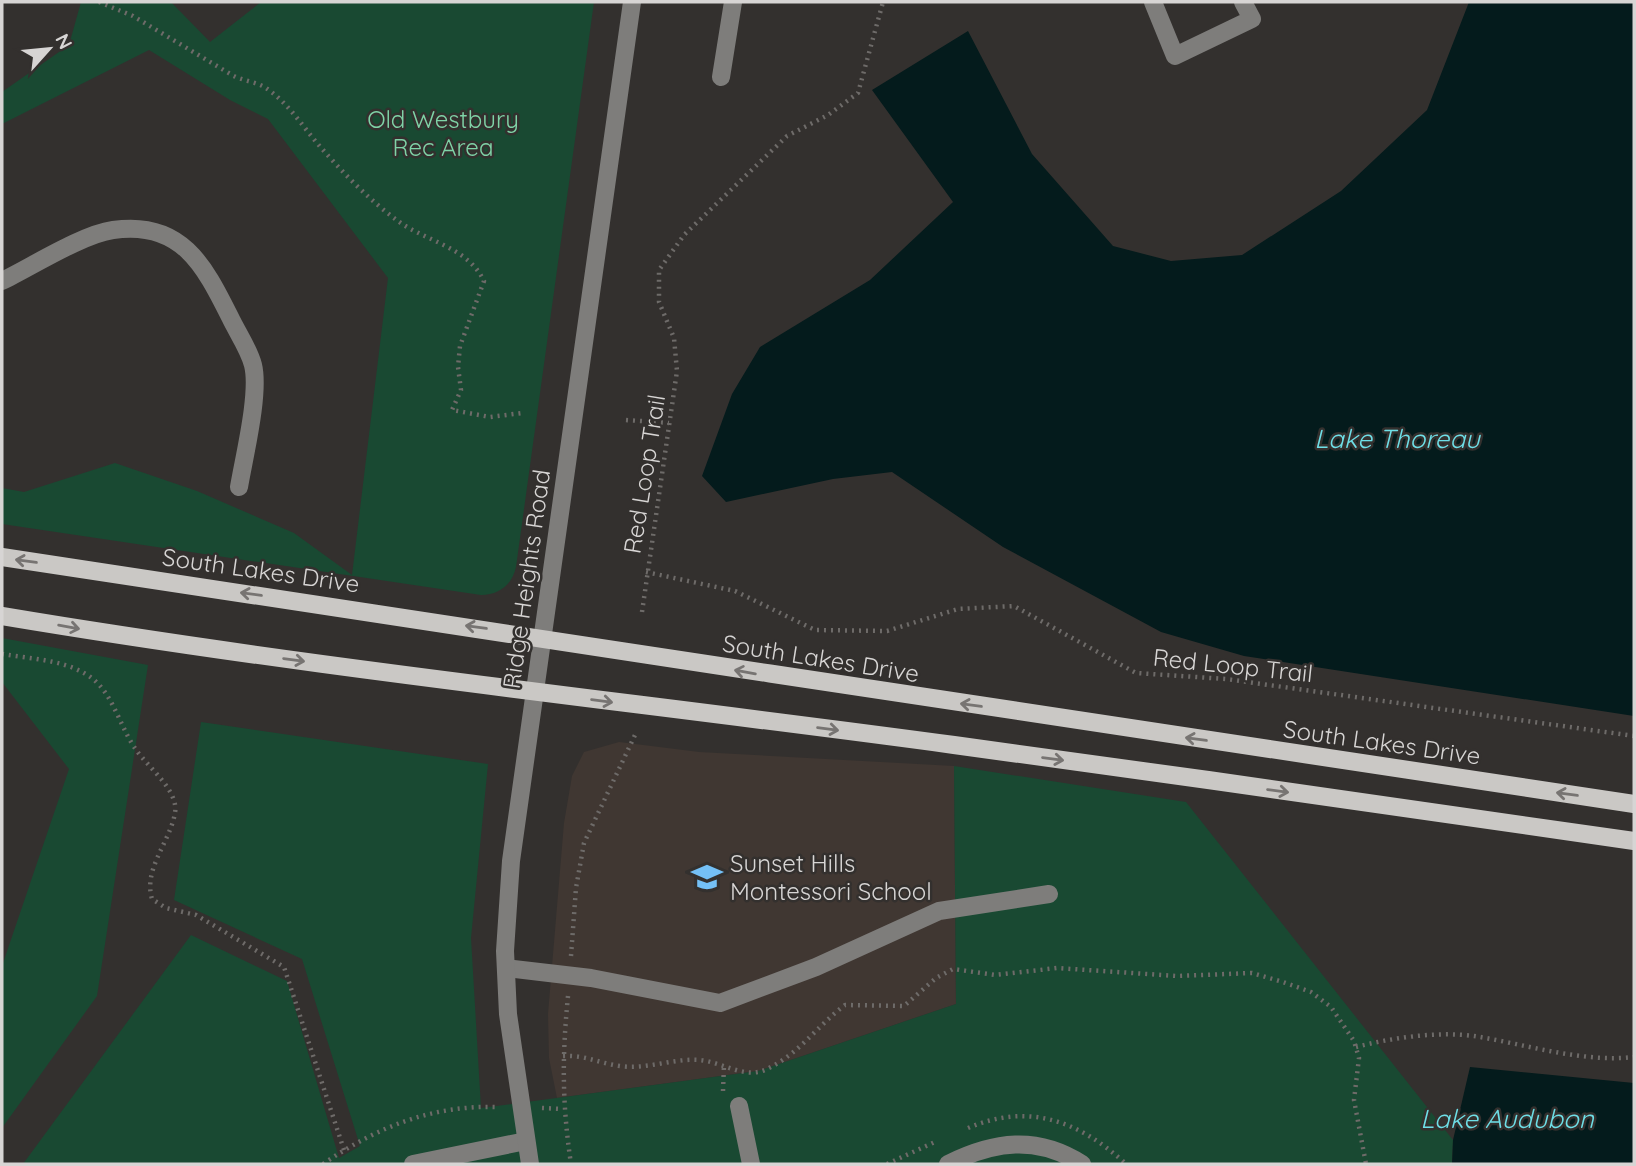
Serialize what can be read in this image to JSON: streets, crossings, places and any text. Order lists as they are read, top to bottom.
{
  "streets": {
    "main road": ["South Lakes Drive"],
    "street": ["Ridge Heights Road"],
    "path": ["Red Loop Trail"]
  },
  "crossings": [
    ["South Lakes Drive", "Ridge Heights Road"]
  ],
  "water": ["Lake Thoreau", "Lake Audubon"],
  "parks": ["Old Westbury Rec Area"],
  "places": {
    "school or university": ["Sunset Hills Montessori School"]
  },
  "north": "top right"
}
